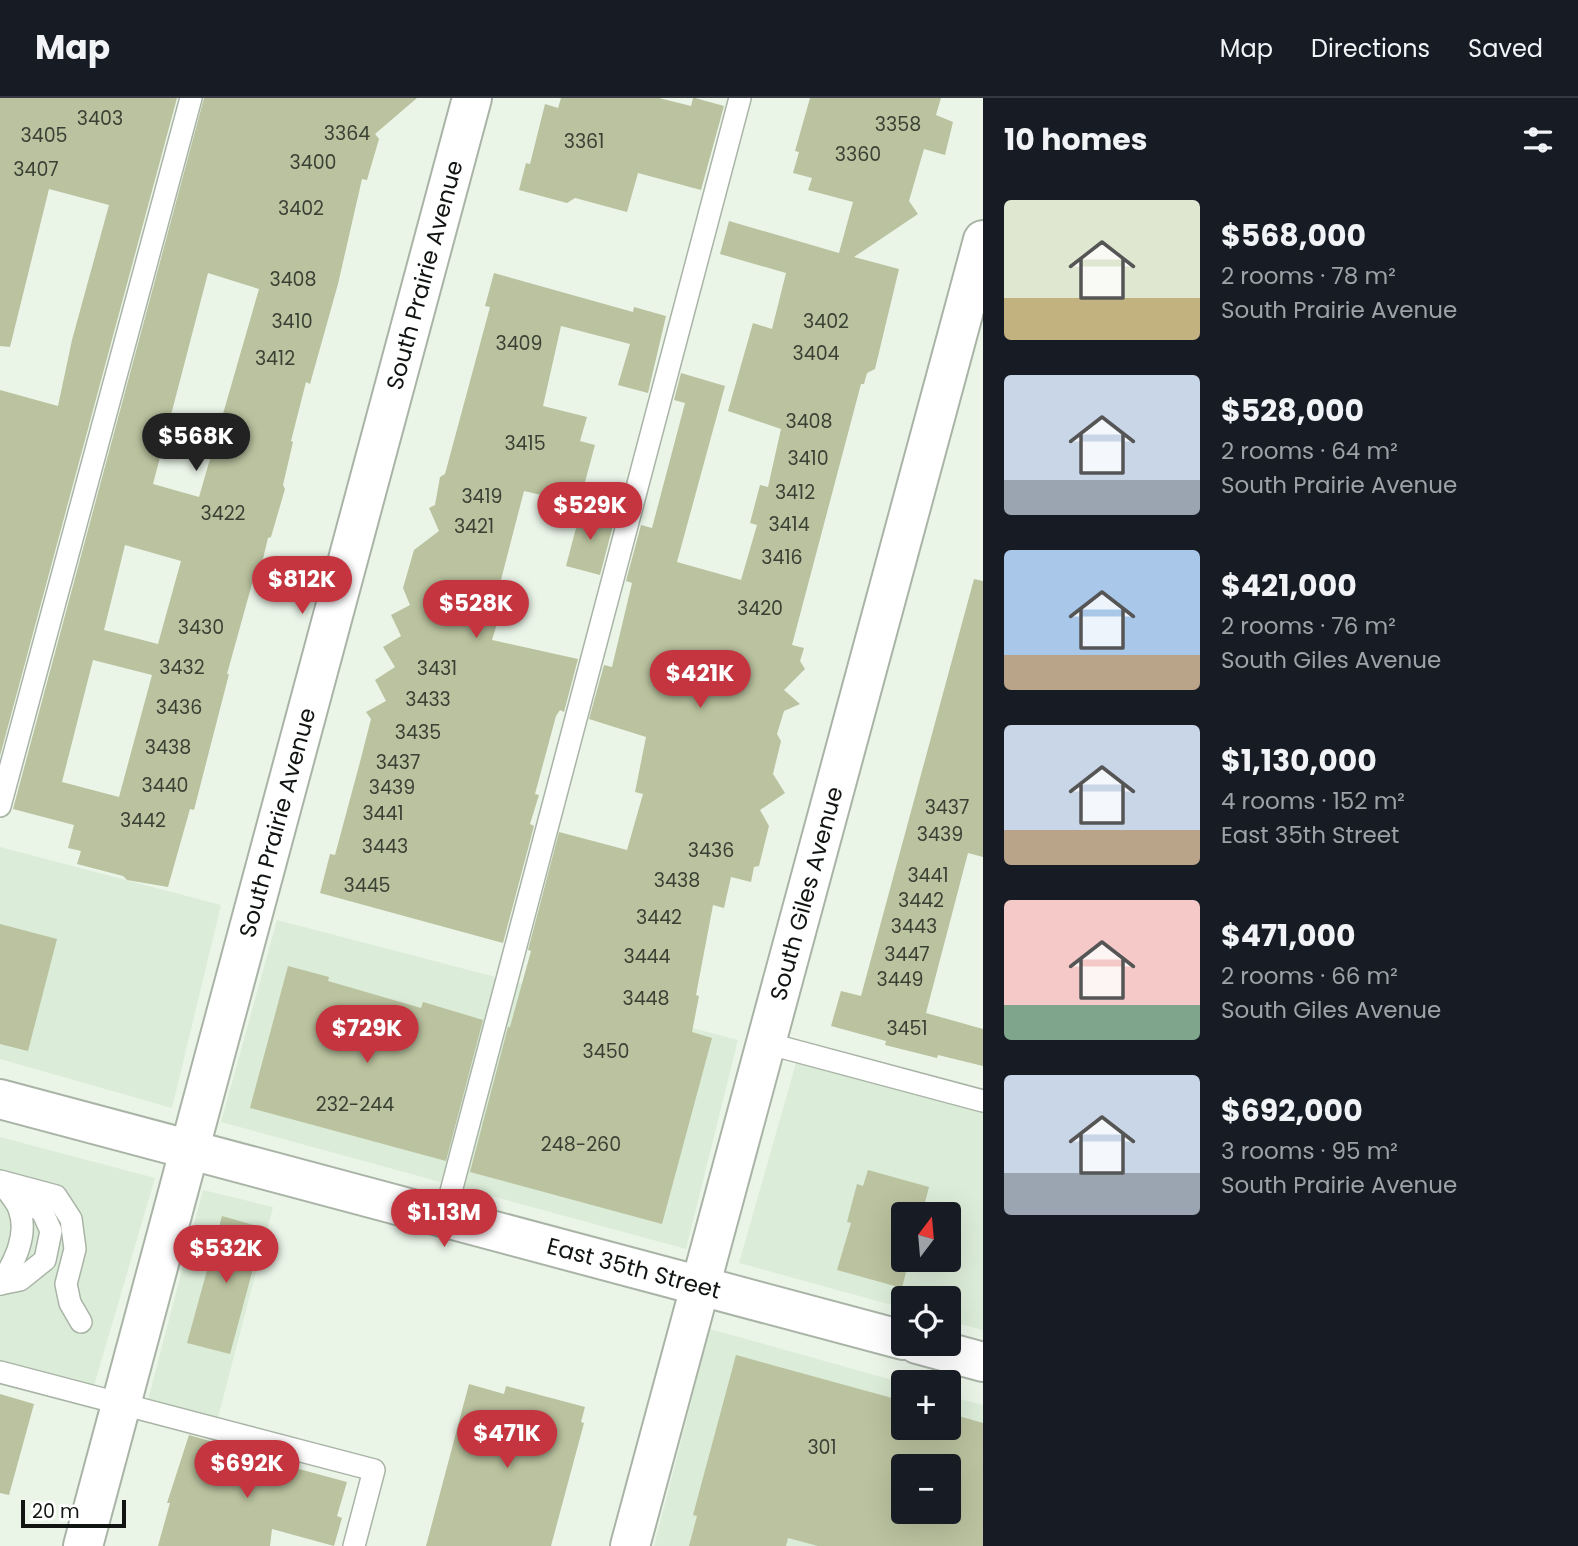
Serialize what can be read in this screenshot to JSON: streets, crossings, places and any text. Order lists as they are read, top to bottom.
{
  "streets": {
    "street": ["South Prairie Avenue", "South Giles Avenue", "East 35th Street"]
  },
  "crossings": [
    ["South Prairie Avenue", "East 35th Street"],
    ["South Giles Avenue", "East 35th Street"]
  ],
  "house_numbers": [
    "3403",
    "3358",
    "3364",
    "3405",
    "3361",
    "3360",
    "3400",
    "3407",
    "3402",
    "3408",
    "3410",
    "3402",
    "3409",
    "3404",
    "3412",
    "3408",
    "3415",
    "3410",
    "3412",
    "3419",
    "3422",
    "3414",
    "3421",
    "3416",
    "3420",
    "3430",
    "3432",
    "3431",
    "3433",
    "3436",
    "3435",
    "3438",
    "3437",
    "3440",
    "3439",
    "3437",
    "3441",
    "3442",
    "3439",
    "3443",
    "3436",
    "3441",
    "3438",
    "3445",
    "3442",
    "3442",
    "3443",
    "3447",
    "3444",
    "3449",
    "3448",
    "3451",
    "3450",
    "232-244",
    "248-260",
    "301"
  ],
  "scale_bar": "20 m",
  "north": "top",
  "page": {
    "header": "Map",
    "nav": ["Map", "Directions", "Saved"],
    "heading": "10 homes",
    "list": [
      {
        "name": "$568,000",
        "note": "2 rooms · 78 m² · South Prairie Avenue"
      },
      {
        "name": "$528,000",
        "note": "2 rooms · 64 m² · South Prairie Avenue"
      },
      {
        "name": "$421,000",
        "note": "2 rooms · 76 m² · South Giles Avenue"
      },
      {
        "name": "$1,130,000",
        "note": "4 rooms · 152 m² · East 35th Street"
      },
      {
        "name": "$471,000",
        "note": "2 rooms · 66 m² · South Giles Avenue"
      },
      {
        "name": "$692,000",
        "note": "3 rooms · 95 m² · South Prairie Avenue"
      }
    ],
    "price": [
      "$568K",
      "$529K",
      "$812K",
      "$528K",
      "$421K",
      "$729K",
      "$1.13M",
      "$532K",
      "$471K",
      "$692K"
    ],
    "map_buttons": ["+", "−"],
    "scale": "20 m"
  }
}
